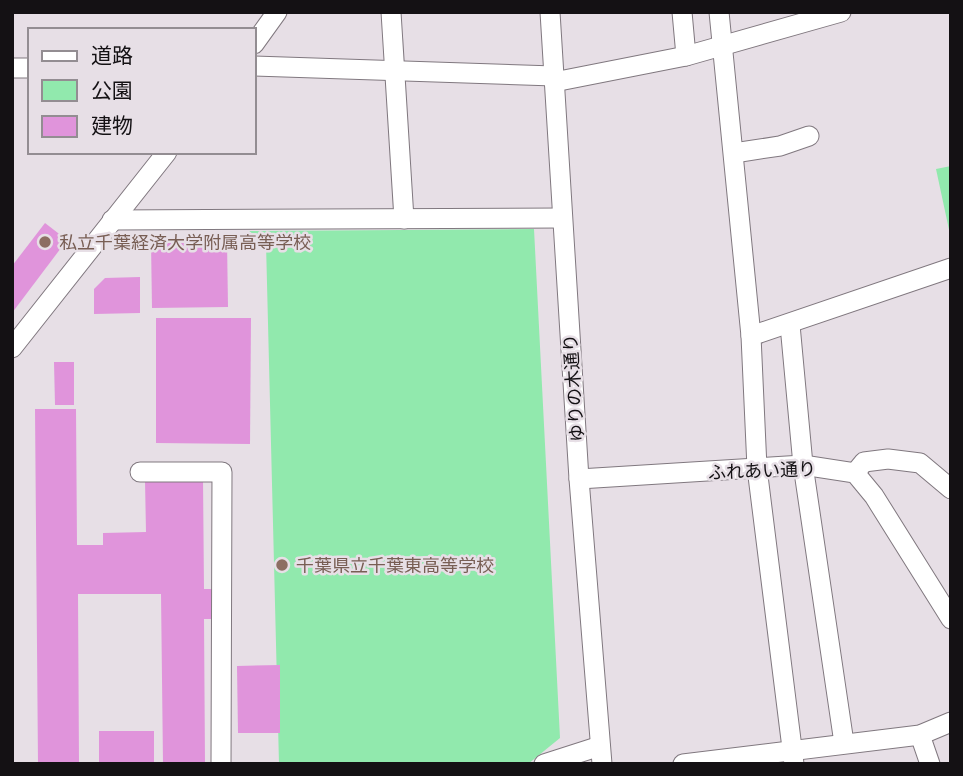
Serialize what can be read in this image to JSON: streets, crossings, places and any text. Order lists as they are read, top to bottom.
{
  "streets": {
    "street": ["ゆりの木通り", "ふれあい通り"]
  },
  "crossings": [
    ["ゆりの木通り", "ふれあい通り"]
  ],
  "places": ["私立千葉経済大学附属高等学校", "千葉県立千葉東高等学校"],
  "legend": ["道路", "公園", "建物"]
}
